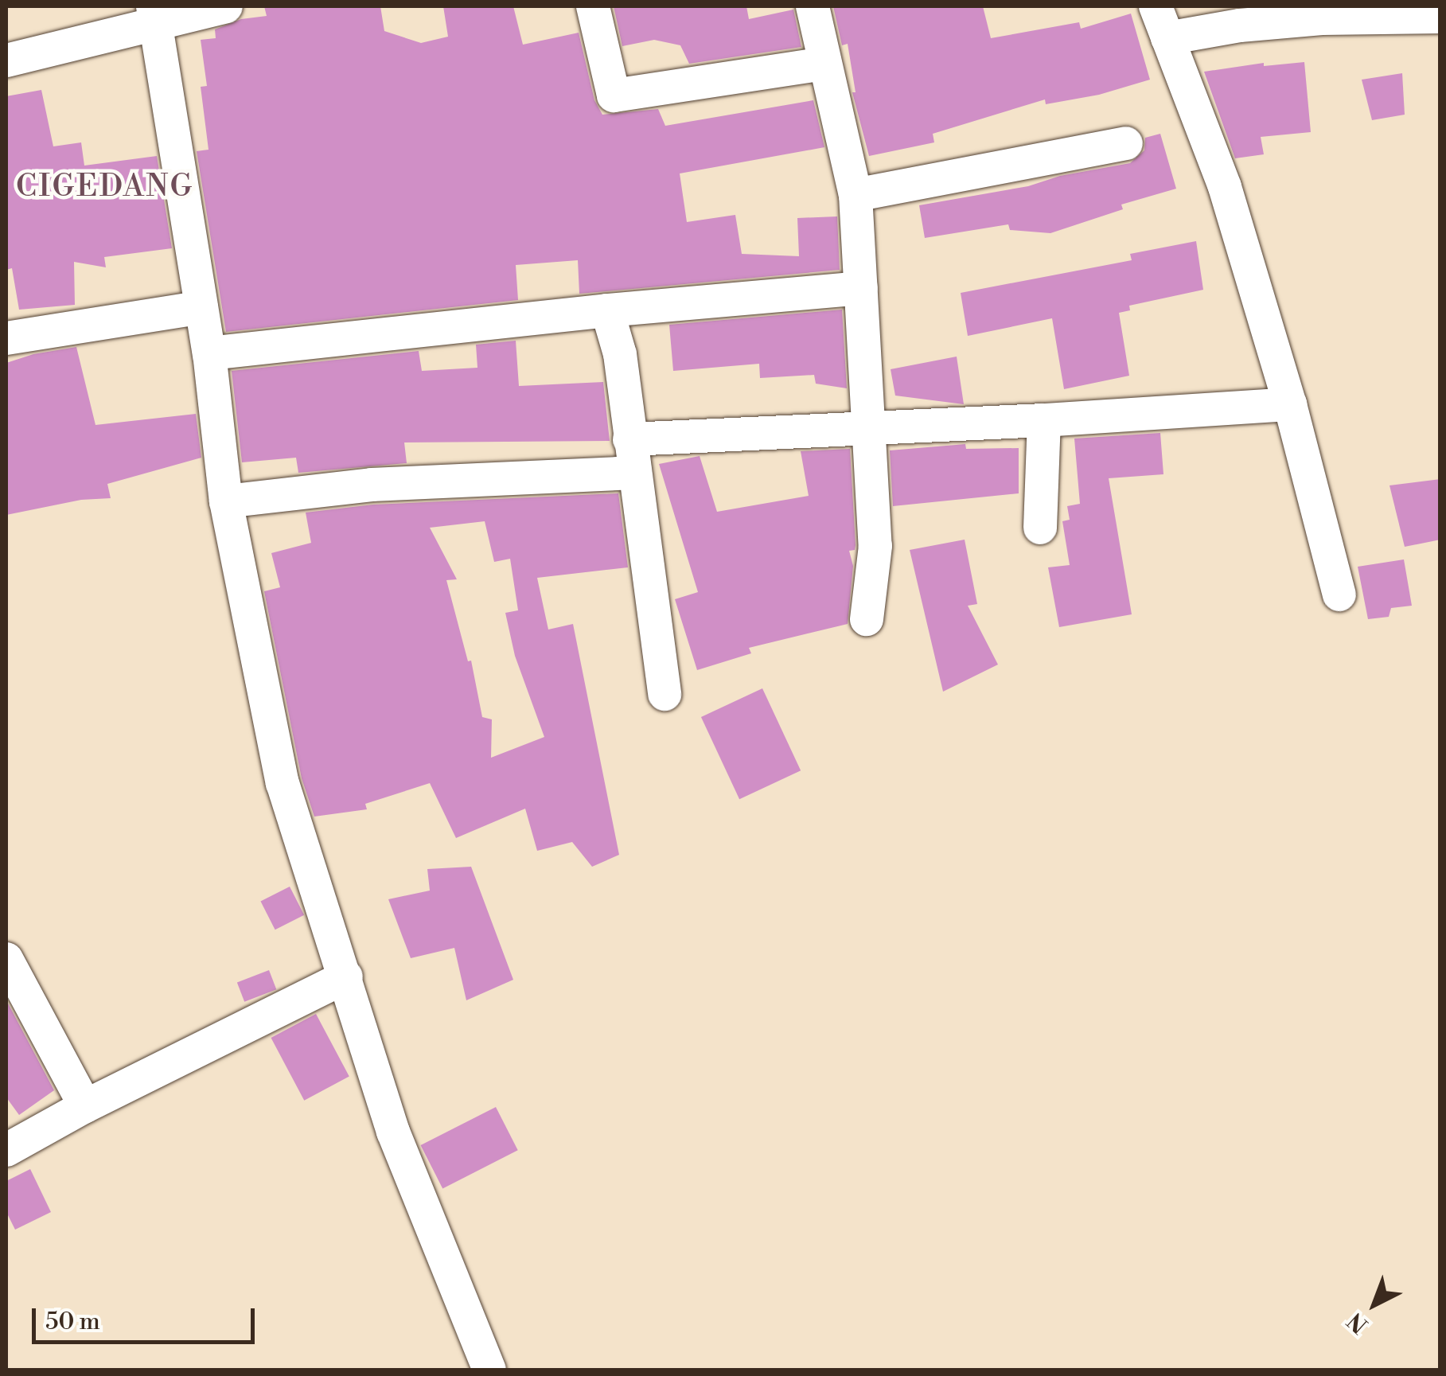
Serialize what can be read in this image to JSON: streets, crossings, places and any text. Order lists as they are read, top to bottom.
{
  "districts": ["CIGEDANG"],
  "scale_bar": "50 m",
  "north": "bottom left"
}
